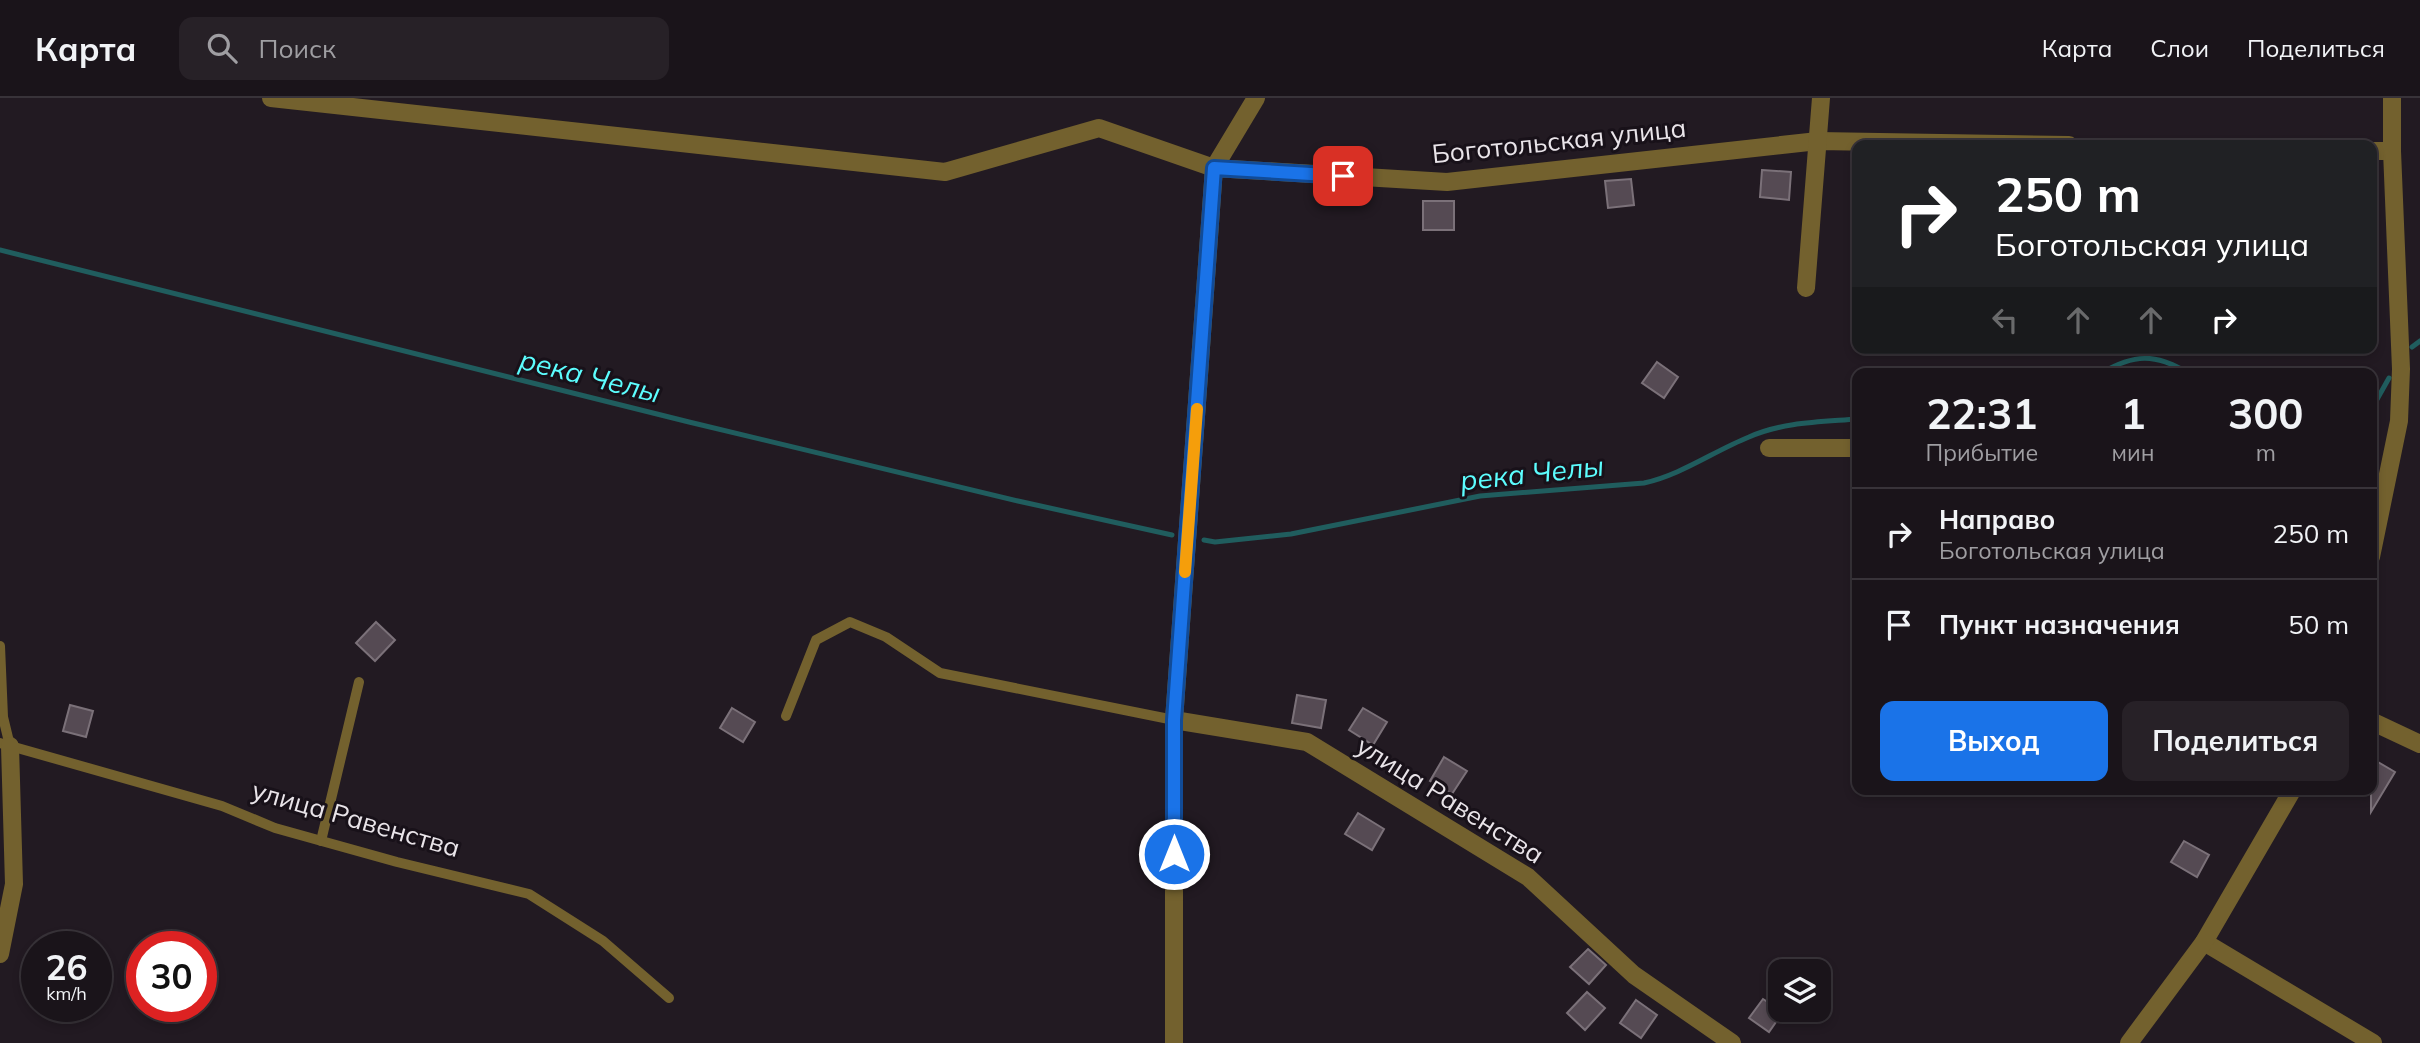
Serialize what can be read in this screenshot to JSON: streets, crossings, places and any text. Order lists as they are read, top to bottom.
{
  "streets": {
    "street": ["Боготольская улица", "улица Равенства"]
  },
  "water": ["река Челы"],
  "page": {
    "header": "Карта",
    "search": "Поиск",
    "nav": ["Карта", "Слои", "Поделиться"],
    "turn": ["250 m", "Боготольская улица"],
    "eta": [
      "22:31",
      "Прибытие",
      "1",
      "мин",
      "300",
      "m"
    ],
    "list": [
      {
        "name": "Направо",
        "note": "Боготольская улица",
        "value": "250 m"
      },
      {
        "name": "Пункт назначения",
        "value": "50 m"
      }
    ],
    "buttons": ["Выход", "Поделиться"],
    "speed": "26 km/h",
    "limit": "30"
  }
}
